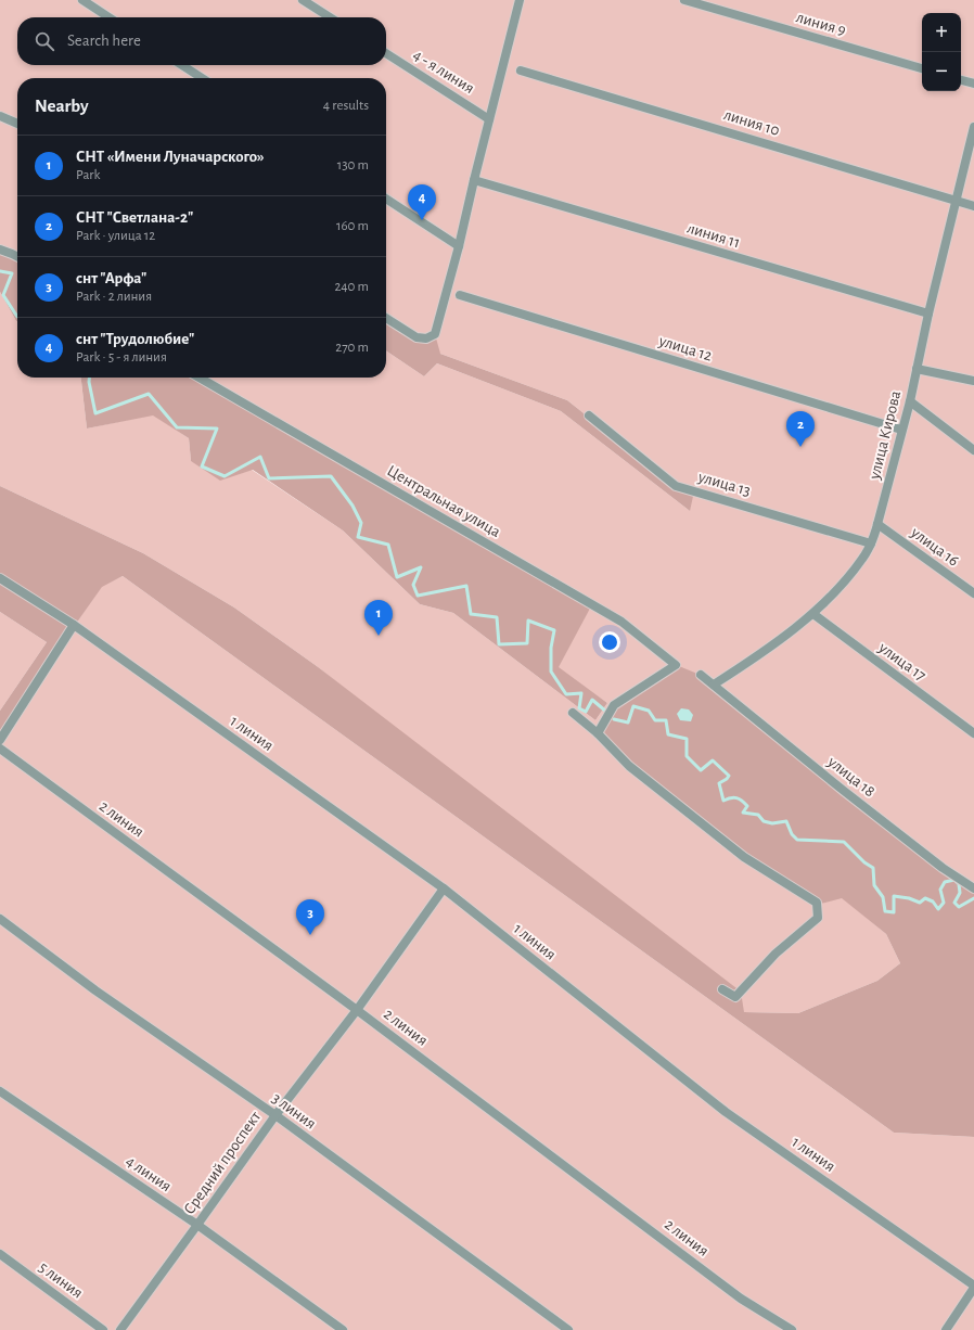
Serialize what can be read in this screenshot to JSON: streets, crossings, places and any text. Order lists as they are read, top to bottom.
{
  "streets": {
    "street": [
      "линия 9",
      "4 - я линия",
      "линия 10",
      "линия 11",
      "улица 12",
      "улица Кирова",
      "улица 13",
      "Центральная улица",
      "улица 16",
      "улица 17",
      "1 линия",
      "улица 18",
      "2 линия",
      "3 линия",
      "Средний проспект",
      "4 линия",
      "5 линия"
    ]
  },
  "crossings": [
    ["линия 10", "улица Кирова"],
    ["линия 11", "улица Кирова"],
    ["улица 12", "улица Кирова"],
    ["улица Кирова", "улица 13"],
    ["улица Кирова", "улица 16"],
    ["улица Кирова", "улица 17"],
    ["улица Кирова", "улица 18"],
    ["1 линия", "Средний проспект"],
    ["2 линия", "Средний проспект"],
    ["3 линия", "Средний проспект"],
    ["Средний проспект", "4 линия"]
  ],
  "page": {
    "map_buttons": ["+", "−"],
    "search": "Search here",
    "heading": ["Nearby", "4 results"],
    "list": [
      {
        "mark": "1",
        "name": "СНТ «Имени Луначарского»",
        "note": "Park",
        "value": "130 m"
      },
      {
        "mark": "2",
        "name": "СНТ \"Светлана-2\"",
        "note": "Park · улица 12",
        "value": "160 m"
      },
      {
        "mark": "3",
        "name": "снт \"Арфа\"",
        "note": "Park · 2 линия",
        "value": "240 m"
      },
      {
        "mark": "4",
        "name": "снт \"Трудолюбие\"",
        "note": "Park · 5 - я линия",
        "value": "270 m"
      }
    ],
    "pins": [
      "4",
      "2",
      "1",
      "3"
    ]
  }
}
